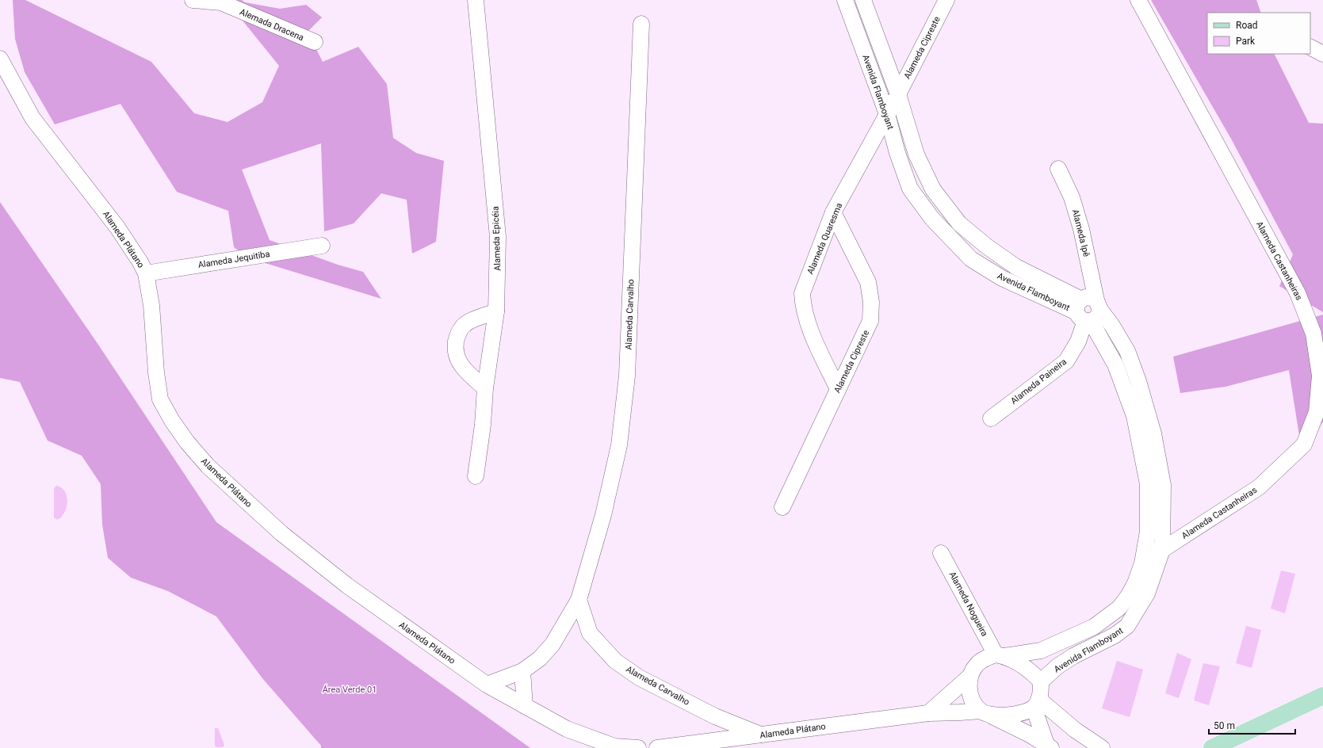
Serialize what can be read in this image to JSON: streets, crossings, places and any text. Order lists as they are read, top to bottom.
{
  "streets": {
    "street": [
      "Alemada Dracena",
      "Alameda Cipreste",
      "Avenida Flamboyant",
      "Alameda Ipê",
      "Alameda Epicéia",
      "Alameda Quaresma",
      "Alameda Plátano",
      "Alameda Jequitiba",
      "Alameda Castanheiras",
      "Alameda Carvalho",
      "Alameda Paineira",
      "Alameda Nogueira"
    ]
  },
  "crossings": [
    ["Alameda Cipreste", "Avenida Flamboyant"],
    ["Alameda Cipreste", "Alameda Quaresma"],
    ["Avenida Flamboyant", "Alameda Ipê"],
    ["Avenida Flamboyant", "Alameda Quaresma"],
    ["Avenida Flamboyant", "Alameda Plátano"],
    ["Avenida Flamboyant", "Alameda Castanheiras"],
    ["Avenida Flamboyant", "Alameda Paineira"],
    ["Avenida Flamboyant", "Alameda Nogueira"],
    ["Alameda Ipê", "Alameda Paineira"],
    ["Alameda Plátano", "Alameda Jequitiba"],
    ["Alameda Plátano", "Alameda Carvalho"],
    ["Alameda Plátano", "Alameda Nogueira"]
  ],
  "parks": ["Área Verde 01"],
  "legend": ["Road", "Park"],
  "scale_bar": "50 m"
}
